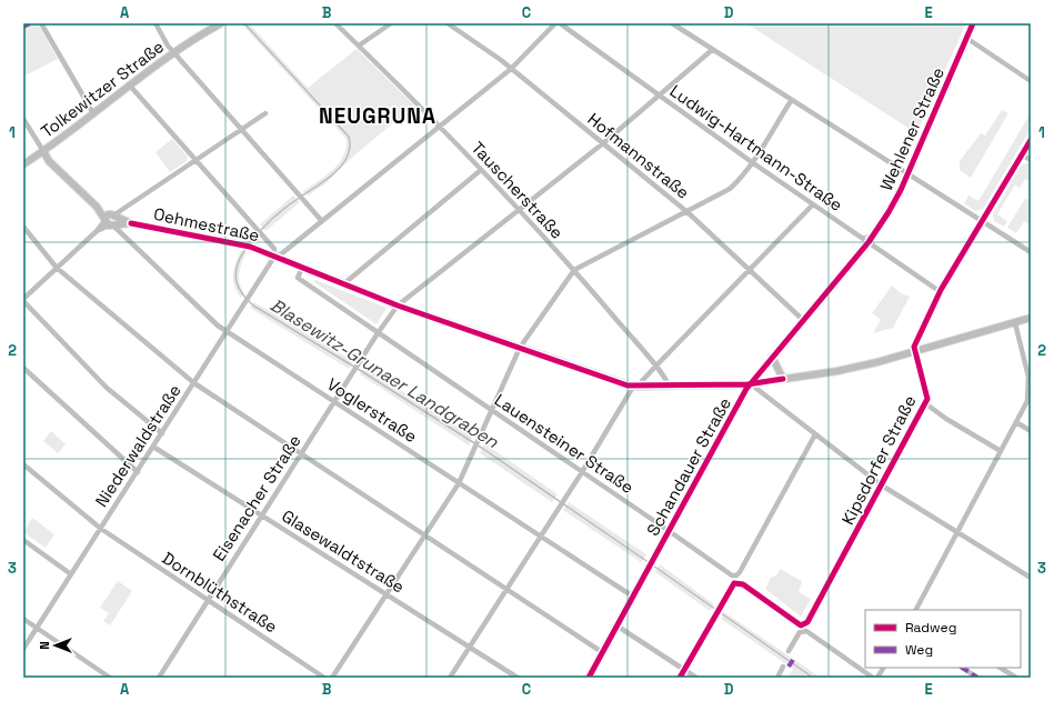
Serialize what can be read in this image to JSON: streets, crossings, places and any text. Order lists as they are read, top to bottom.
{
  "streets": {
    "main road": [
      "Tolkewitzer Straße",
      "Wehlener Straße",
      "Oehmestraße",
      "Schandauer Straße"
    ],
    "street": [
      "Ludwig-Hartmann-Straße",
      "Hofmannstraße",
      "Tauscherstraße",
      "Voglerstraße",
      "Lauensteiner Straße",
      "Niederwaldstraße",
      "Kipsdorfer Straße",
      "Eisenacher Straße",
      "Glasewaldtstraße",
      "Dornblüthstraße"
    ]
  },
  "crossings": [
    ["Tolkewitzer Straße", "Oehmestraße"],
    ["Wehlener Straße", "Ludwig-Hartmann-Straße"],
    ["Wehlener Straße", "Schandauer Straße"],
    ["Ludwig-Hartmann-Straße", "Schandauer Straße"],
    ["Ludwig-Hartmann-Straße", "Eisenacher Straße"],
    ["Hofmannstraße", "Schandauer Straße"],
    ["Hofmannstraße", "Eisenacher Straße"],
    ["Tauscherstraße", "Oehmestraße"],
    ["Tauscherstraße", "Eisenacher Straße"],
    ["Oehmestraße", "Voglerstraße"],
    ["Oehmestraße", "Lauensteiner Straße"],
    ["Oehmestraße", "Niederwaldstraße"],
    ["Oehmestraße", "Kipsdorfer Straße"],
    ["Oehmestraße", "Schandauer Straße"],
    ["Oehmestraße", "Eisenacher Straße"],
    ["Voglerstraße", "Niederwaldstraße"],
    ["Voglerstraße", "Schandauer Straße"],
    ["Voglerstraße", "Eisenacher Straße"],
    ["Lauensteiner Straße", "Schandauer Straße"],
    ["Lauensteiner Straße", "Eisenacher Straße"],
    ["Niederwaldstraße", "Glasewaldtstraße"],
    ["Niederwaldstraße", "Dornblüthstraße"],
    ["Eisenacher Straße", "Glasewaldtstraße"],
    ["Eisenacher Straße", "Dornblüthstraße"]
  ],
  "districts": ["NEUGRUNA"],
  "water": ["Blasewitz‐Grunaer Landgraben"],
  "legend": ["Radweg", "Weg"],
  "north": "left",
  "grid": {
    "columns": [
      "A",
      "B",
      "C",
      "D",
      "E"
    ],
    "rows": ["1", "2", "3"]
  }
}
